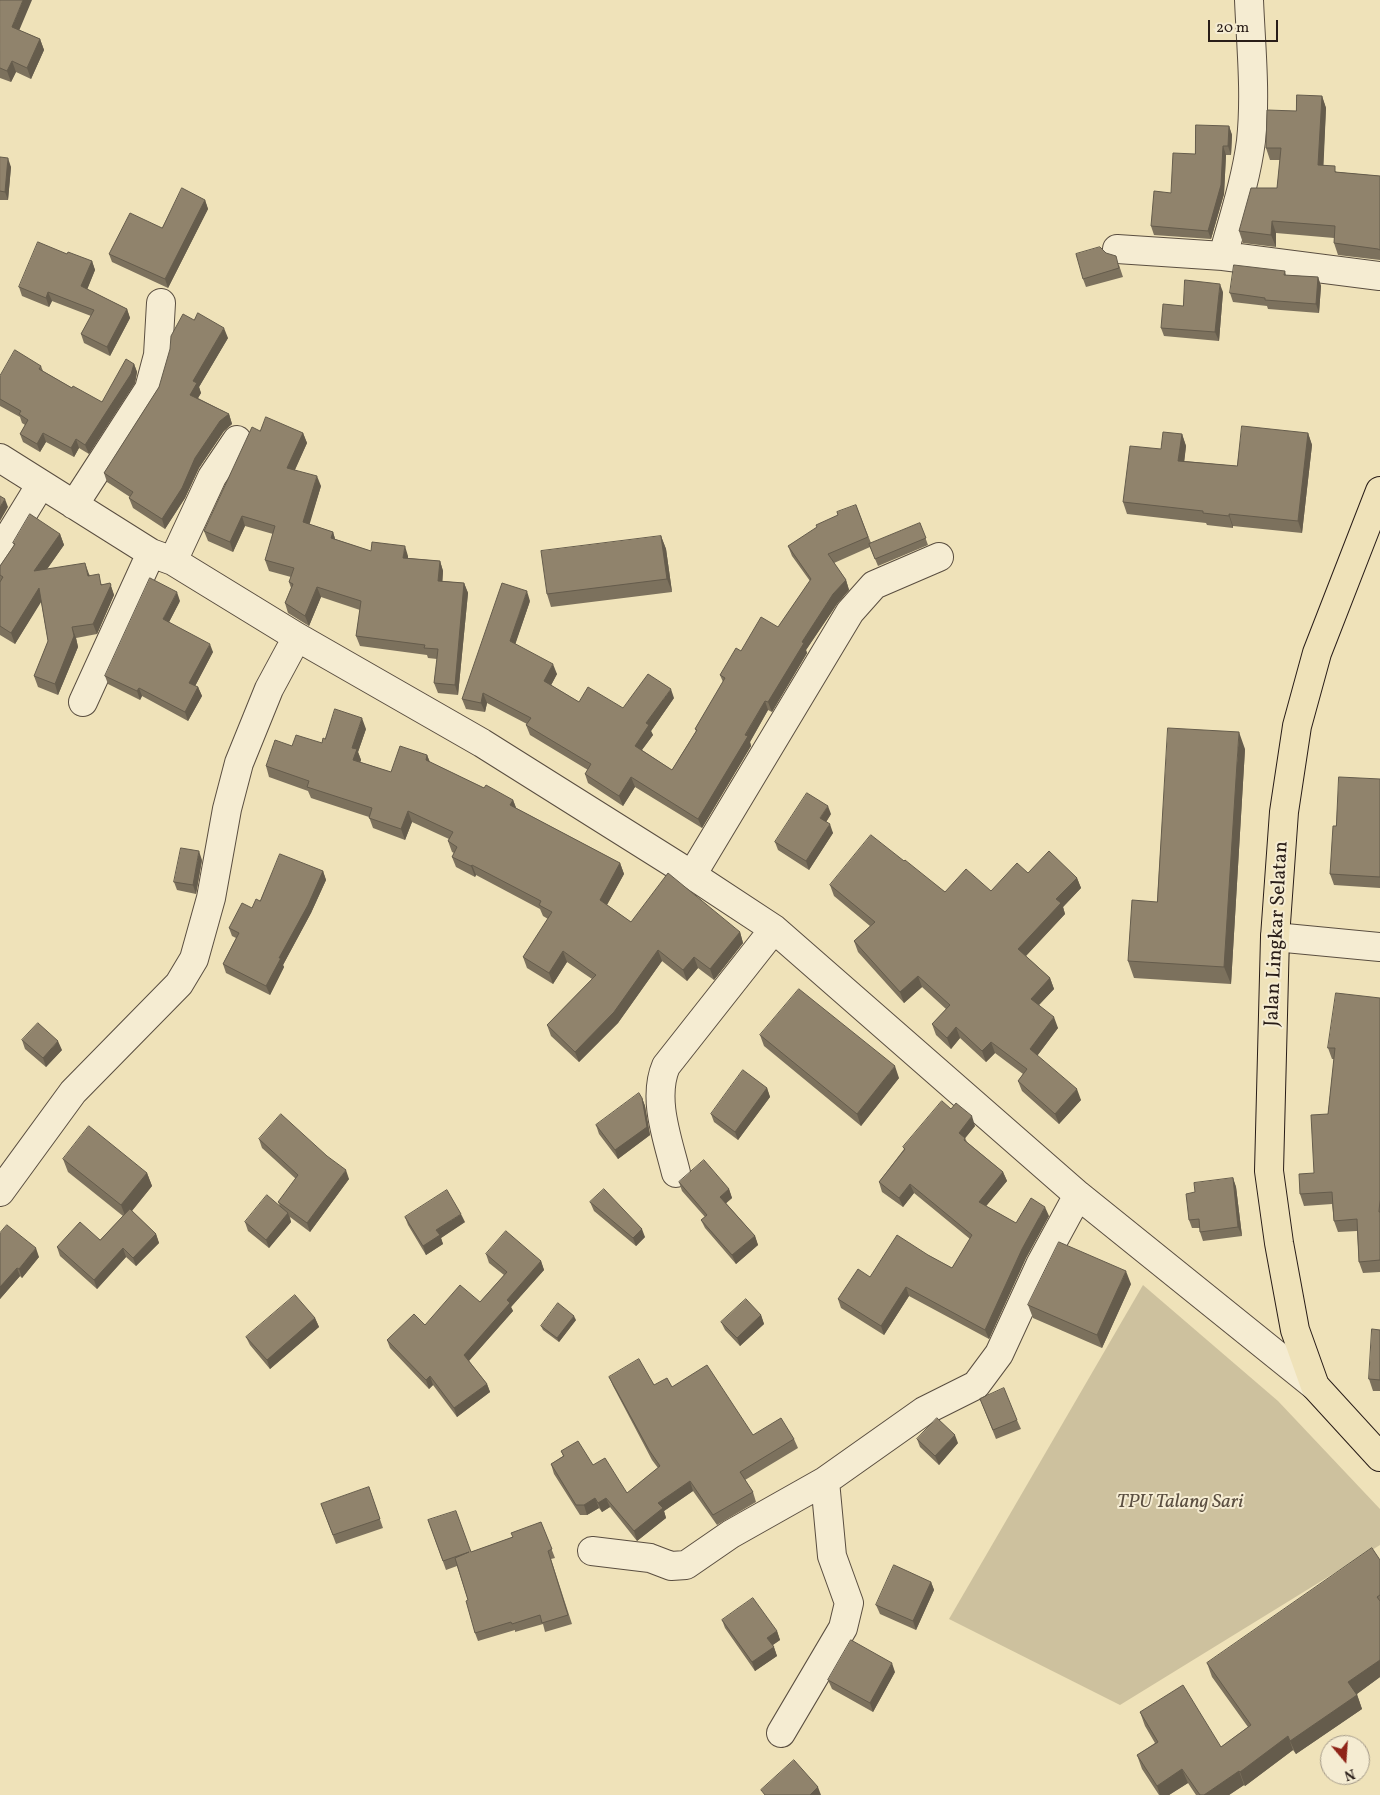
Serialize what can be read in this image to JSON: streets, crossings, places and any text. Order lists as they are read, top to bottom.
{
  "streets": {
    "highway": ["Jalan Lingkar Selatan"]
  },
  "parks": ["TPU Talang Sari"],
  "scale_bar": "20 m",
  "north": "bottom"
}
